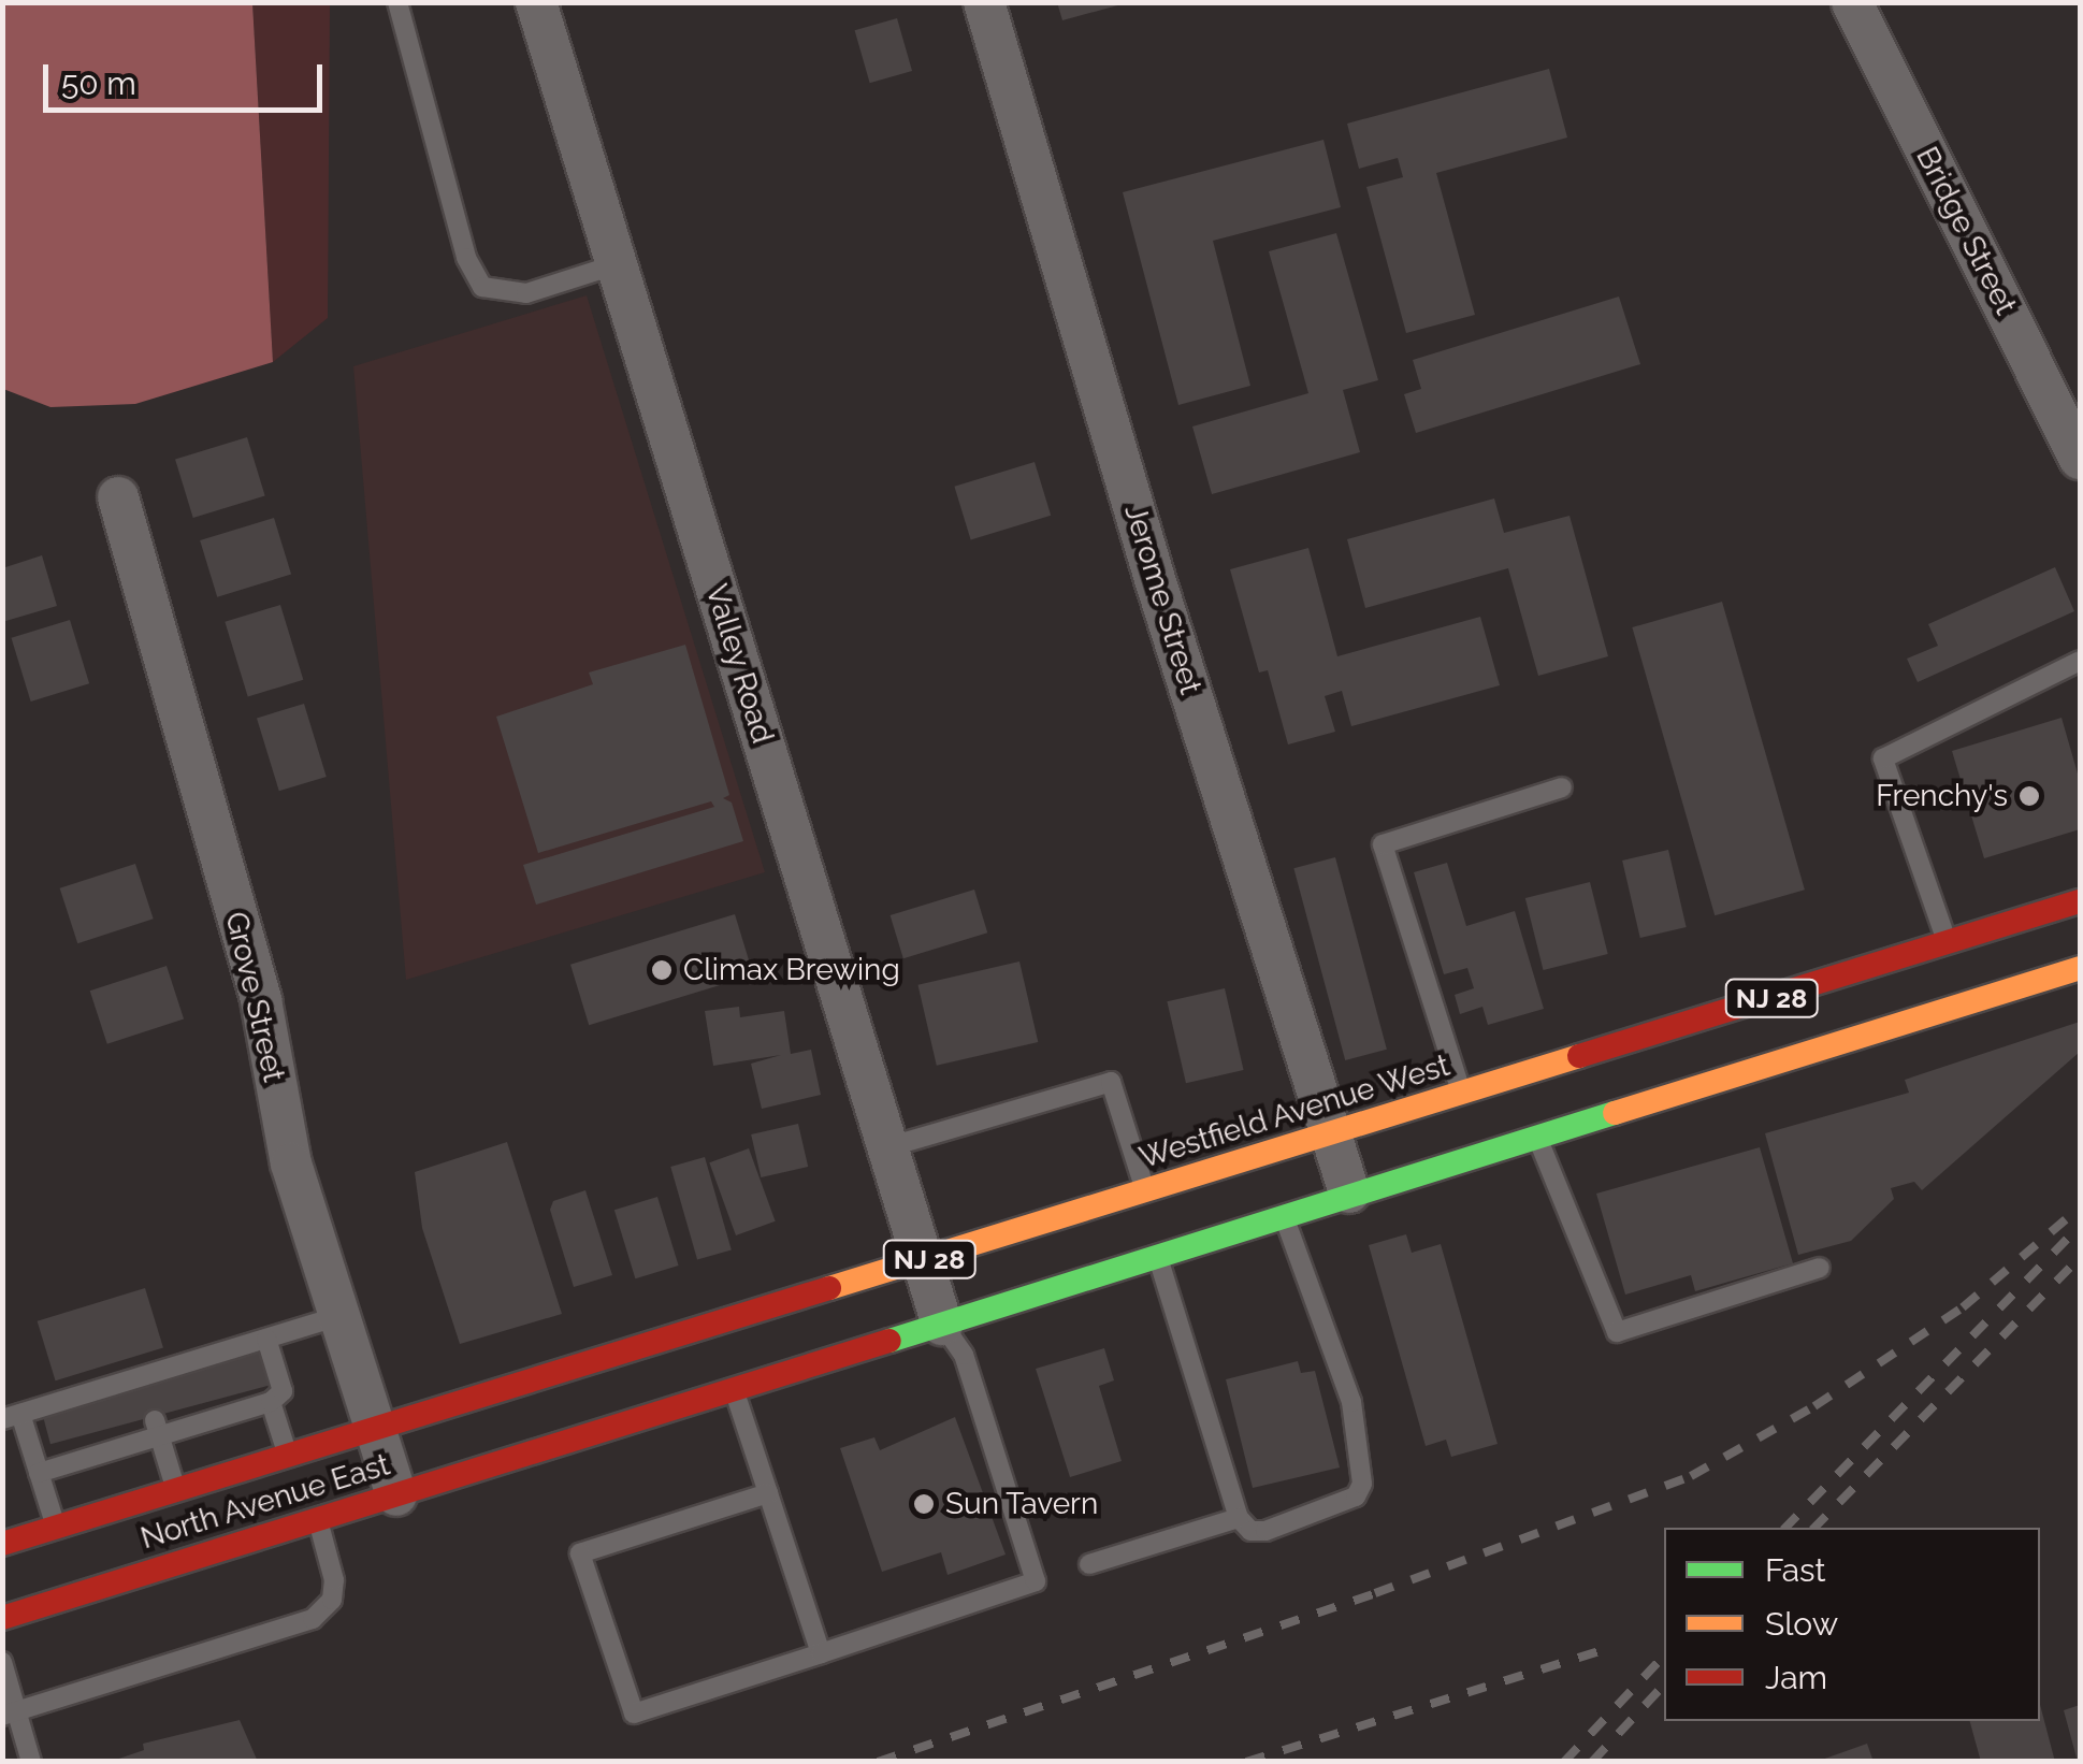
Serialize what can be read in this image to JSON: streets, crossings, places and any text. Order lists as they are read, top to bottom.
{
  "streets": {
    "main road": ["NJ 28", "Westfield Avenue West", "North Avenue East"],
    "street": [
      "Bridge Street",
      "Jerome Street",
      "Valley Road",
      "Grove Street"
    ]
  },
  "crossings": [
    ["Jerome Street", "NJ 28"],
    ["Jerome Street", "Westfield Avenue West"],
    ["Valley Road", "NJ 28"],
    ["Valley Road", "Westfield Avenue West"],
    ["Grove Street", "North Avenue East"],
    ["NJ 28", "North Avenue East"],
    ["Westfield Avenue West", "North Avenue East"]
  ],
  "places": ["Frenchy's", "Climax Brewing", "Sun Tavern"],
  "legend": ["Fast", "Slow", "Jam"],
  "scale_bar": "50 m"
}
